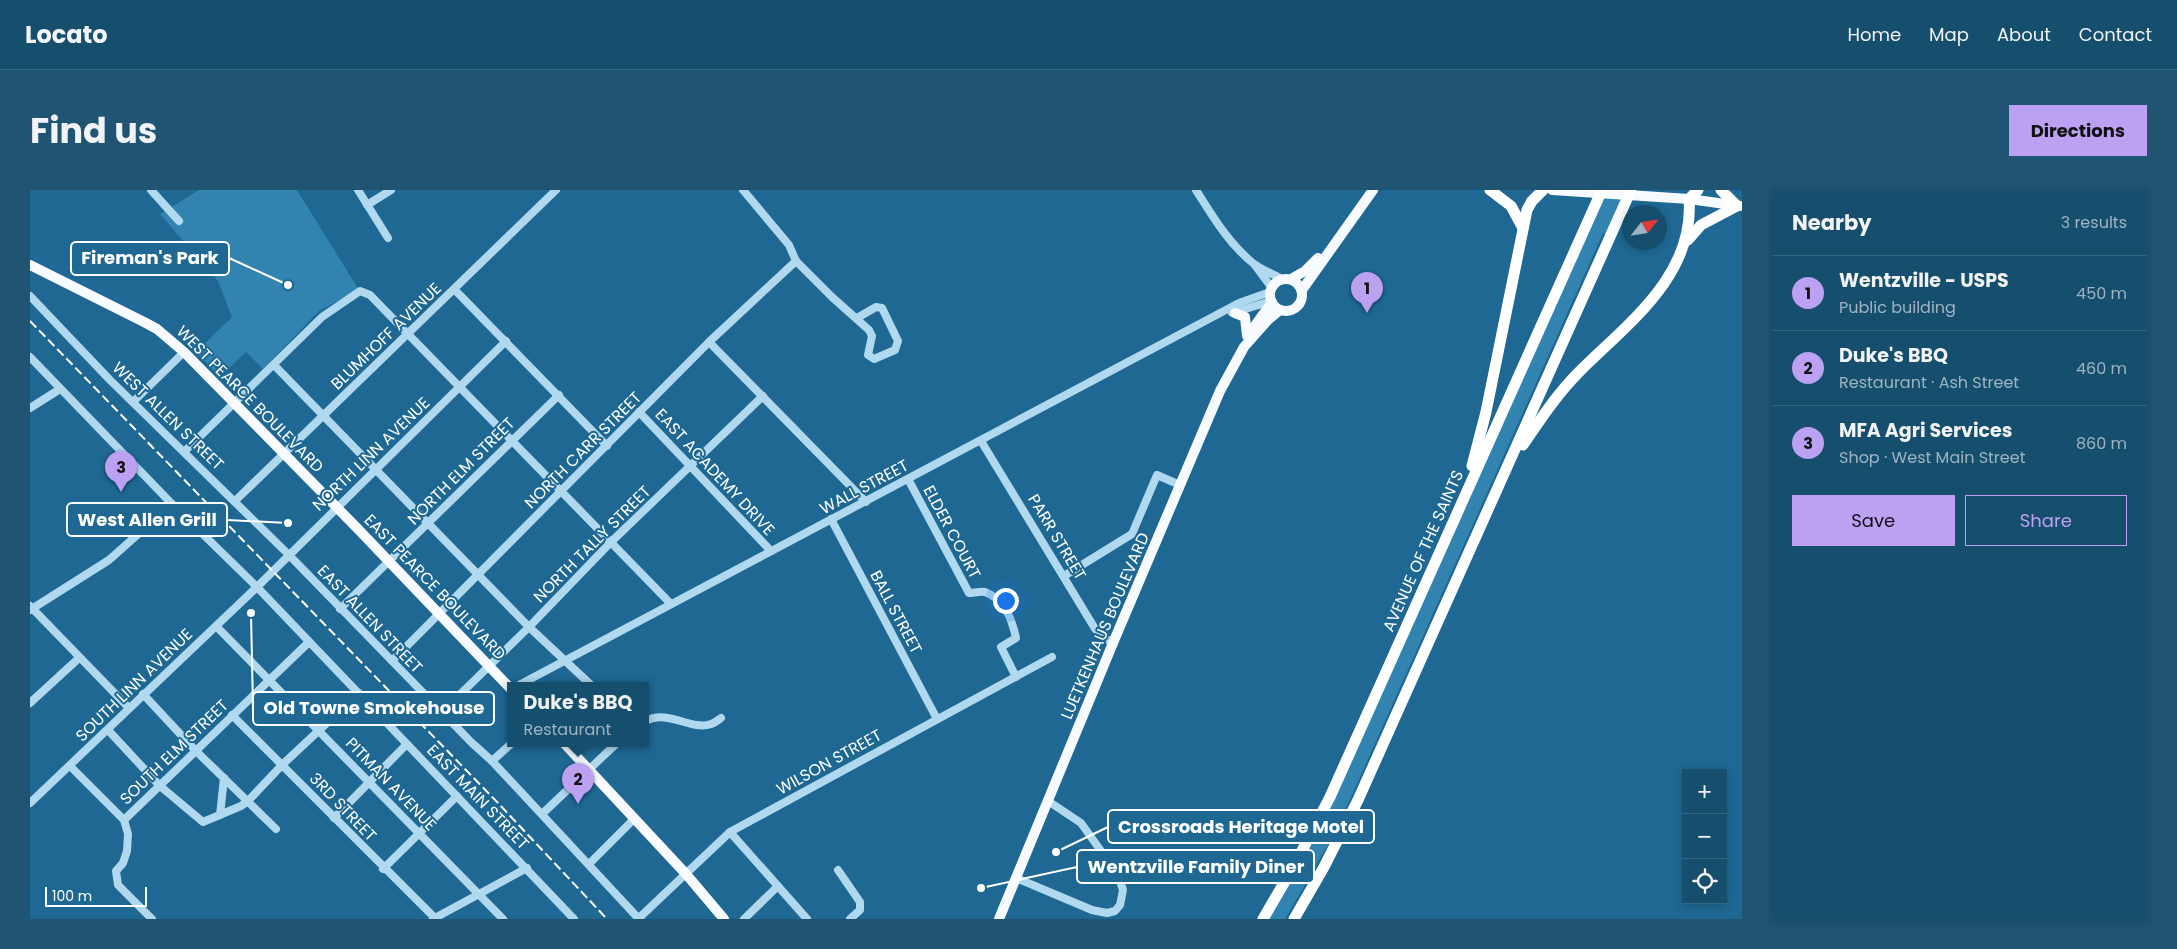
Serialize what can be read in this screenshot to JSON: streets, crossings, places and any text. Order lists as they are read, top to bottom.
{
  "streets": {
    "highway": ["AVENUE OF THE SAINTS"],
    "main road": ["WEST PEARCE BOULEVARD", "EAST PEARCE BOULEVARD", "LUETKENHAUS BOULEVARD"],
    "street": [
      "BLUMHOFF AVENUE",
      "WEST ALLEN STREET",
      "NORTH CARR STREET",
      "NORTH LINN AVENUE",
      "NORTH ELM STREET",
      "EAST ACADEMY DRIVE",
      "WALL STREET",
      "ELDER COURT",
      "PARR STREET",
      "NORTH TALLY STREET",
      "BALL STREET",
      "EAST ALLEN STREET",
      "SOUTH LINN AVENUE",
      "SOUTH ELM STREET",
      "WILSON STREET",
      "PITMAN AVENUE",
      "EAST MAIN STREET",
      "3RD STREET"
    ]
  },
  "crossings": [
    ["BLUMHOFF AVENUE", "WEST PEARCE BOULEVARD"],
    ["BLUMHOFF AVENUE", "WEST ALLEN STREET"],
    ["WEST PEARCE BOULEVARD", "NORTH LINN AVENUE"],
    ["WEST PEARCE BOULEVARD", "EAST PEARCE BOULEVARD"],
    ["WEST ALLEN STREET", "NORTH LINN AVENUE"],
    ["WEST ALLEN STREET", "EAST ALLEN STREET"],
    ["NORTH CARR STREET", "EAST ACADEMY DRIVE"],
    ["NORTH CARR STREET", "EAST PEARCE BOULEVARD"],
    ["NORTH CARR STREET", "EAST ALLEN STREET"],
    ["NORTH LINN AVENUE", "EAST PEARCE BOULEVARD"],
    ["NORTH LINN AVENUE", "EAST ALLEN STREET"],
    ["NORTH LINN AVENUE", "SOUTH LINN AVENUE"],
    ["NORTH LINN AVENUE", "EAST MAIN STREET"],
    ["NORTH ELM STREET", "EAST PEARCE BOULEVARD"],
    ["NORTH ELM STREET", "EAST ALLEN STREET"],
    ["EAST ACADEMY DRIVE", "WALL STREET"],
    ["EAST ACADEMY DRIVE", "NORTH TALLY STREET"],
    ["WALL STREET", "ELDER COURT"],
    ["WALL STREET", "PARR STREET"],
    ["WALL STREET", "BALL STREET"],
    ["WALL STREET", "LUETKENHAUS BOULEVARD"],
    ["ELDER COURT", "WILSON STREET"],
    ["PARR STREET", "LUETKENHAUS BOULEVARD"],
    ["NORTH TALLY STREET", "EAST PEARCE BOULEVARD"],
    ["NORTH TALLY STREET", "EAST ALLEN STREET"],
    ["BALL STREET", "WILSON STREET"],
    ["EAST ALLEN STREET", "WILSON STREET"],
    ["SOUTH LINN AVENUE", "PITMAN AVENUE"],
    ["SOUTH LINN AVENUE", "EAST MAIN STREET"],
    ["SOUTH ELM STREET", "PITMAN AVENUE"],
    ["SOUTH ELM STREET", "EAST MAIN STREET"],
    ["SOUTH ELM STREET", "3RD STREET"]
  ],
  "places": [
    "Fireman's Park",
    "West Allen Grill",
    "Old Towne Smokehouse",
    "Crossroads Heritage Motel",
    "Wentzville Family Diner"
  ],
  "scale_bar": "100 m",
  "north": "top right",
  "page": {
    "header": "Locato",
    "nav": [
      "Home",
      "Map",
      "About",
      "Contact"
    ],
    "title": "Find us",
    "buttons": [
      "Directions",
      ["Save", "Share"]
    ],
    "heading": ["Nearby", "3 results"],
    "list": [
      {
        "mark": "1",
        "name": "Wentzville - USPS",
        "note": "Public building",
        "value": "450 m"
      },
      {
        "mark": "2",
        "name": "Duke's BBQ",
        "note": "Restaurant · Ash Street",
        "value": "460 m"
      },
      {
        "mark": "3",
        "name": "MFA Agri Services",
        "note": "Shop · West Main Street",
        "value": "860 m"
      }
    ],
    "pins": ["1", "3", "2"],
    "popup": ["Duke's BBQ", "Restaurant"],
    "map_buttons": ["+", "−"],
    "scale": "100 m"
  }
}
